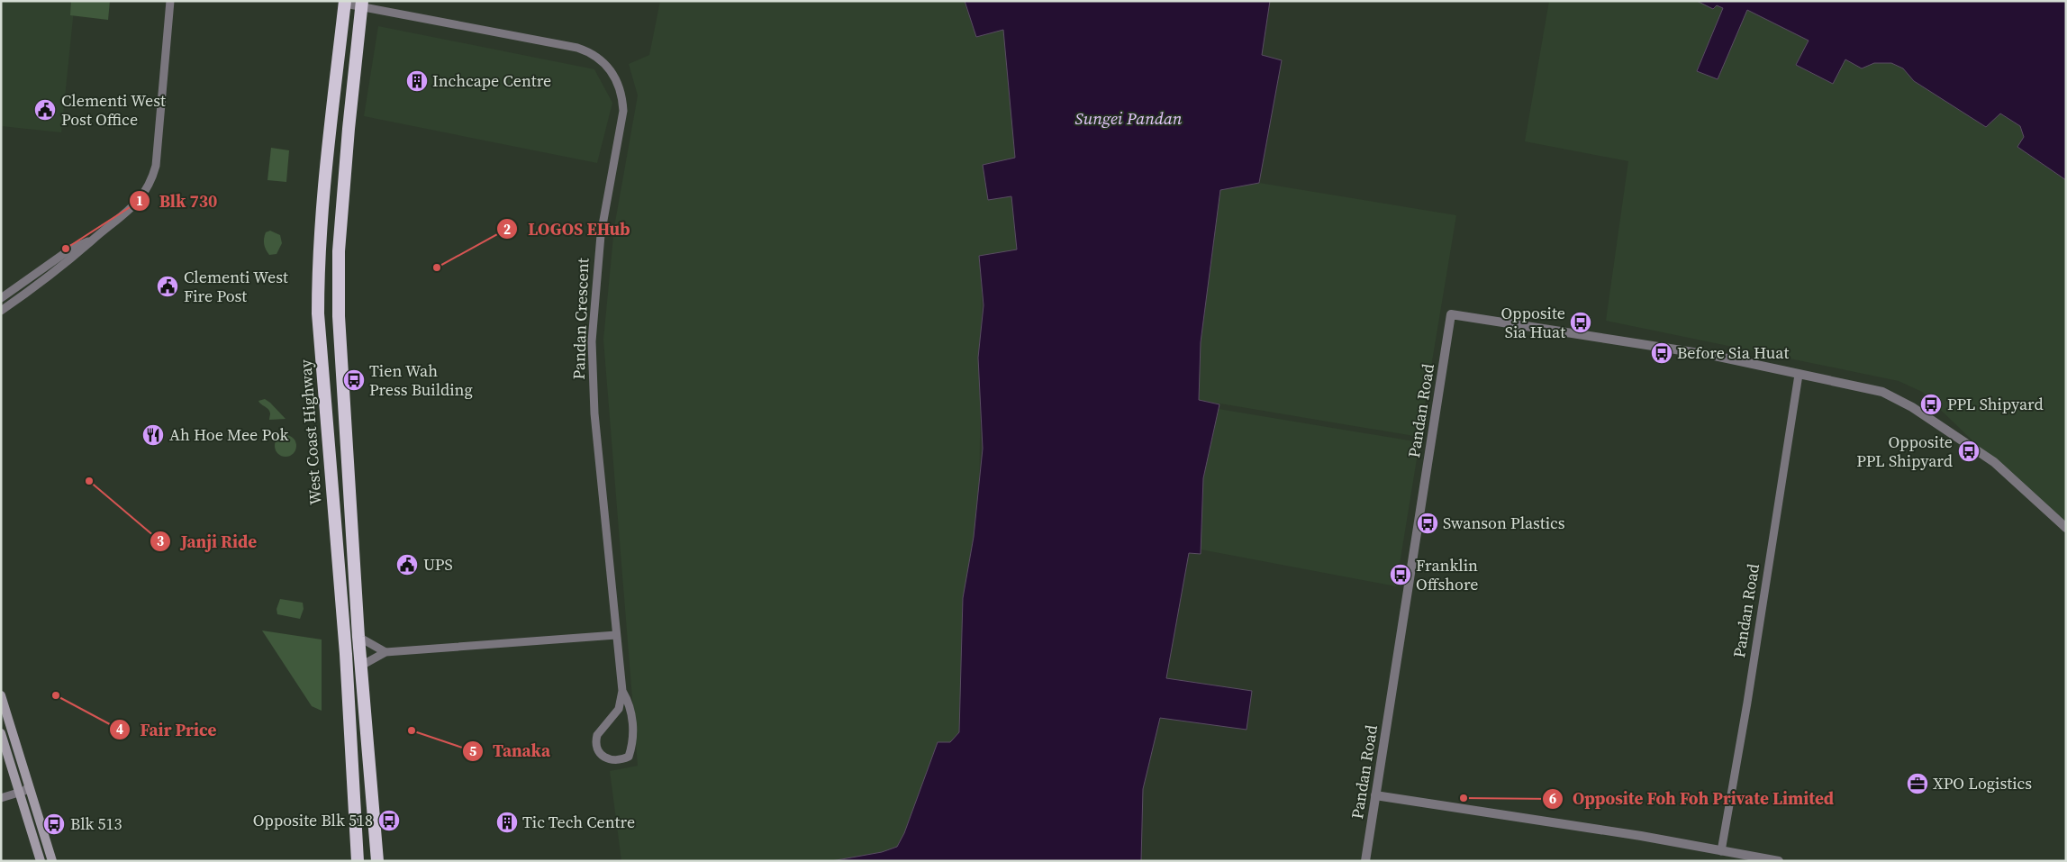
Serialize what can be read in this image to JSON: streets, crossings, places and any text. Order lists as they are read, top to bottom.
{
  "streets": {
    "highway": ["West Coast Highway"],
    "street": ["Pandan Crescent", "Pandan Road"]
  },
  "crossings": [
    ["Pandan Crescent", "West Coast Highway"]
  ],
  "water": ["Sungei Pandan"],
  "places": {
    "building": ["Inchcape Centre", "Tic Tech Centre"],
    "public building": ["Clementi West Post Office", "Clementi West Fire Post", "UPS"],
    "other": [
      "Blk 730",
      "LOGOS EHub",
      "Janji Ride",
      "Fair Price",
      "Tanaka",
      "Opposite Foh Foh Private Limited"
    ],
    "bus stop": [
      "Opposite Sia Huat",
      "Before Sia Huat",
      "Tien Wah Press Building",
      "PPL Shipyard",
      "Opposite PPL Shipyard",
      "Swanson Plastics",
      "Franklin Offshore",
      "Opposite Blk 518",
      "Blk 513"
    ],
    "restaurant": ["Ah Hoe Mee Pok"],
    "office": ["XPO Logistics"]
  }
}
